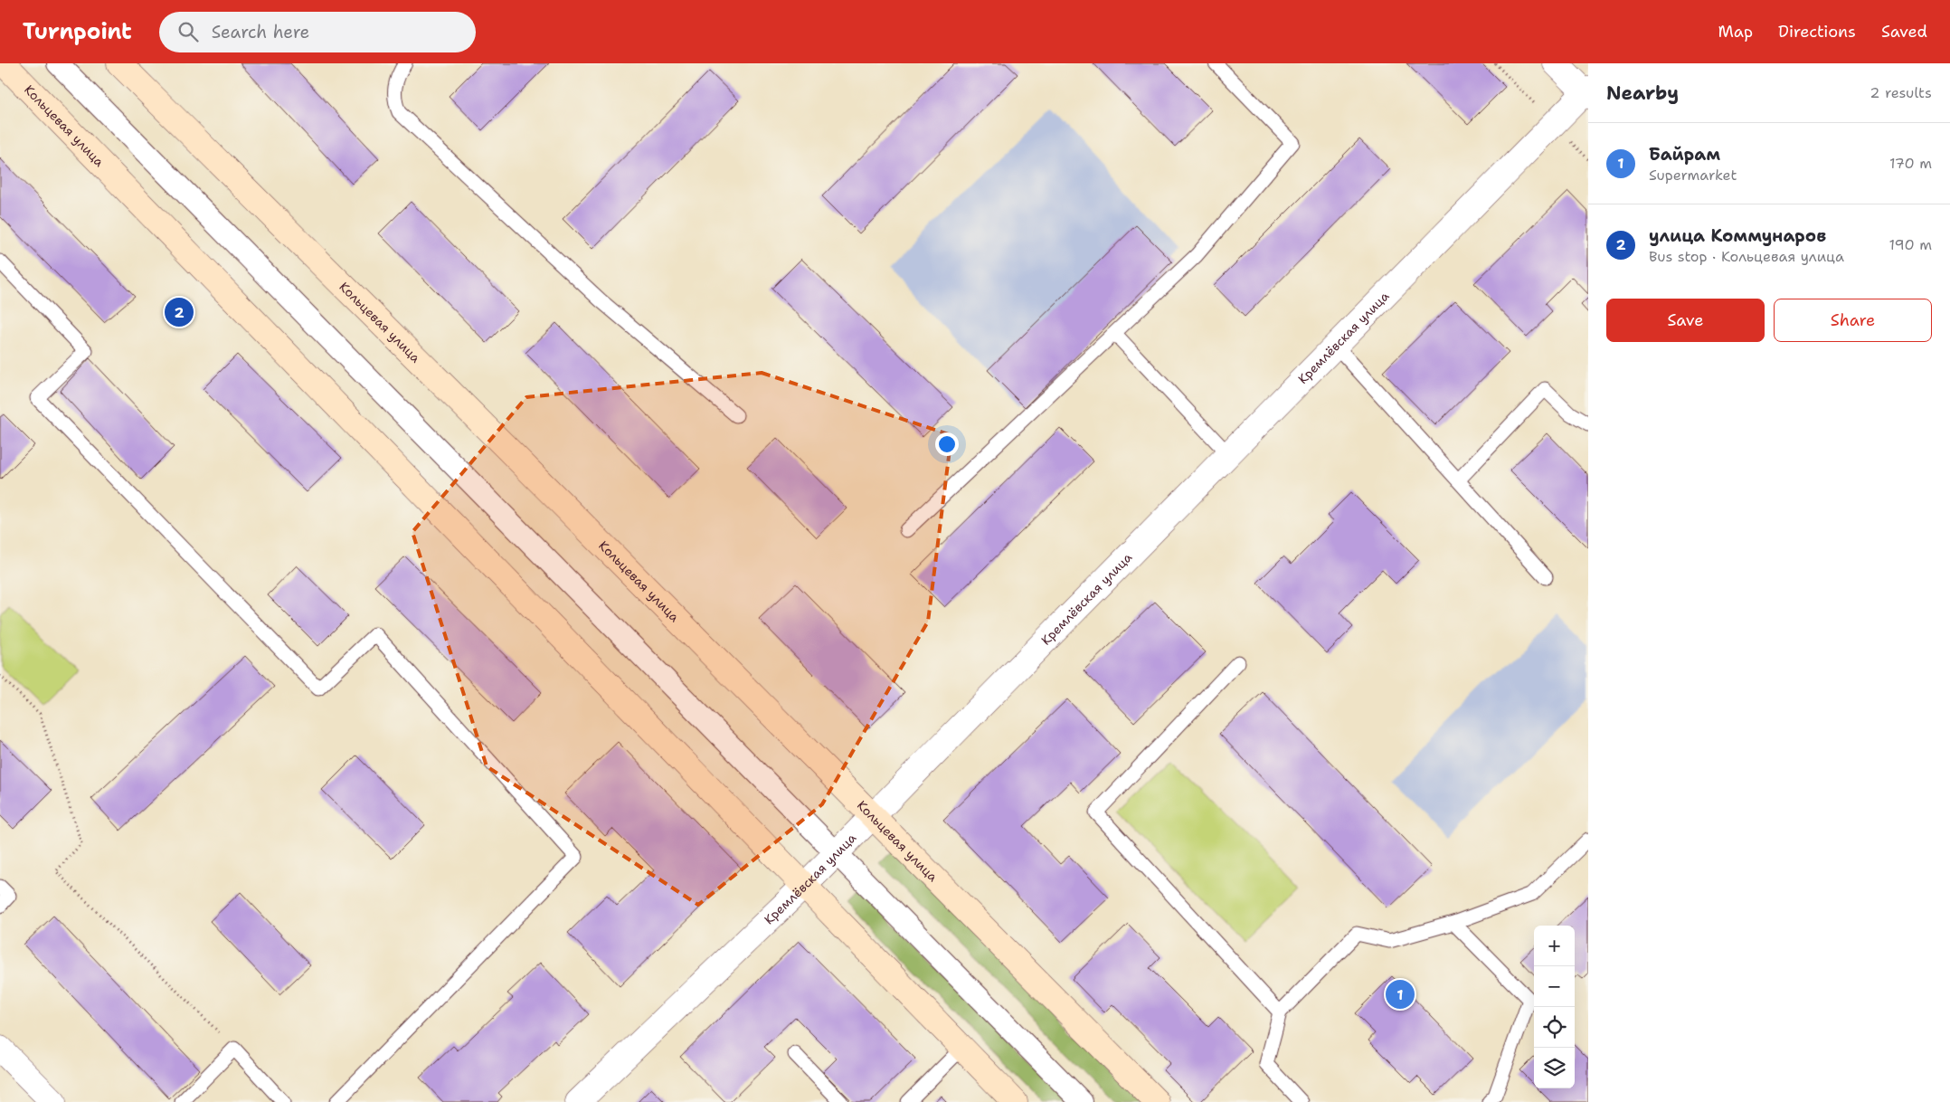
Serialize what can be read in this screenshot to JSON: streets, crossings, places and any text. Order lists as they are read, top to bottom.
{
  "streets": {
    "main road": ["Кольцевая улица"],
    "street": ["Кремлёвская улица"]
  },
  "crossings": [
    ["Кольцевая улица", "Кремлёвская улица"]
  ],
  "page": {
    "header": "Turnpoint",
    "search": "Search here",
    "nav": ["Map", "Directions", "Saved"],
    "heading": ["Nearby", "2 results"],
    "list": [
      {
        "mark": "1",
        "name": "Байрам",
        "note": "Supermarket",
        "value": "170 m"
      },
      {
        "mark": "2",
        "name": "улица Коммунаров",
        "note": "Bus stop · Кольцевая улица",
        "value": "190 m"
      }
    ],
    "buttons": ["Save", "Share"],
    "pins": ["2", "1"],
    "map_buttons": ["+", "−"]
  }
}
